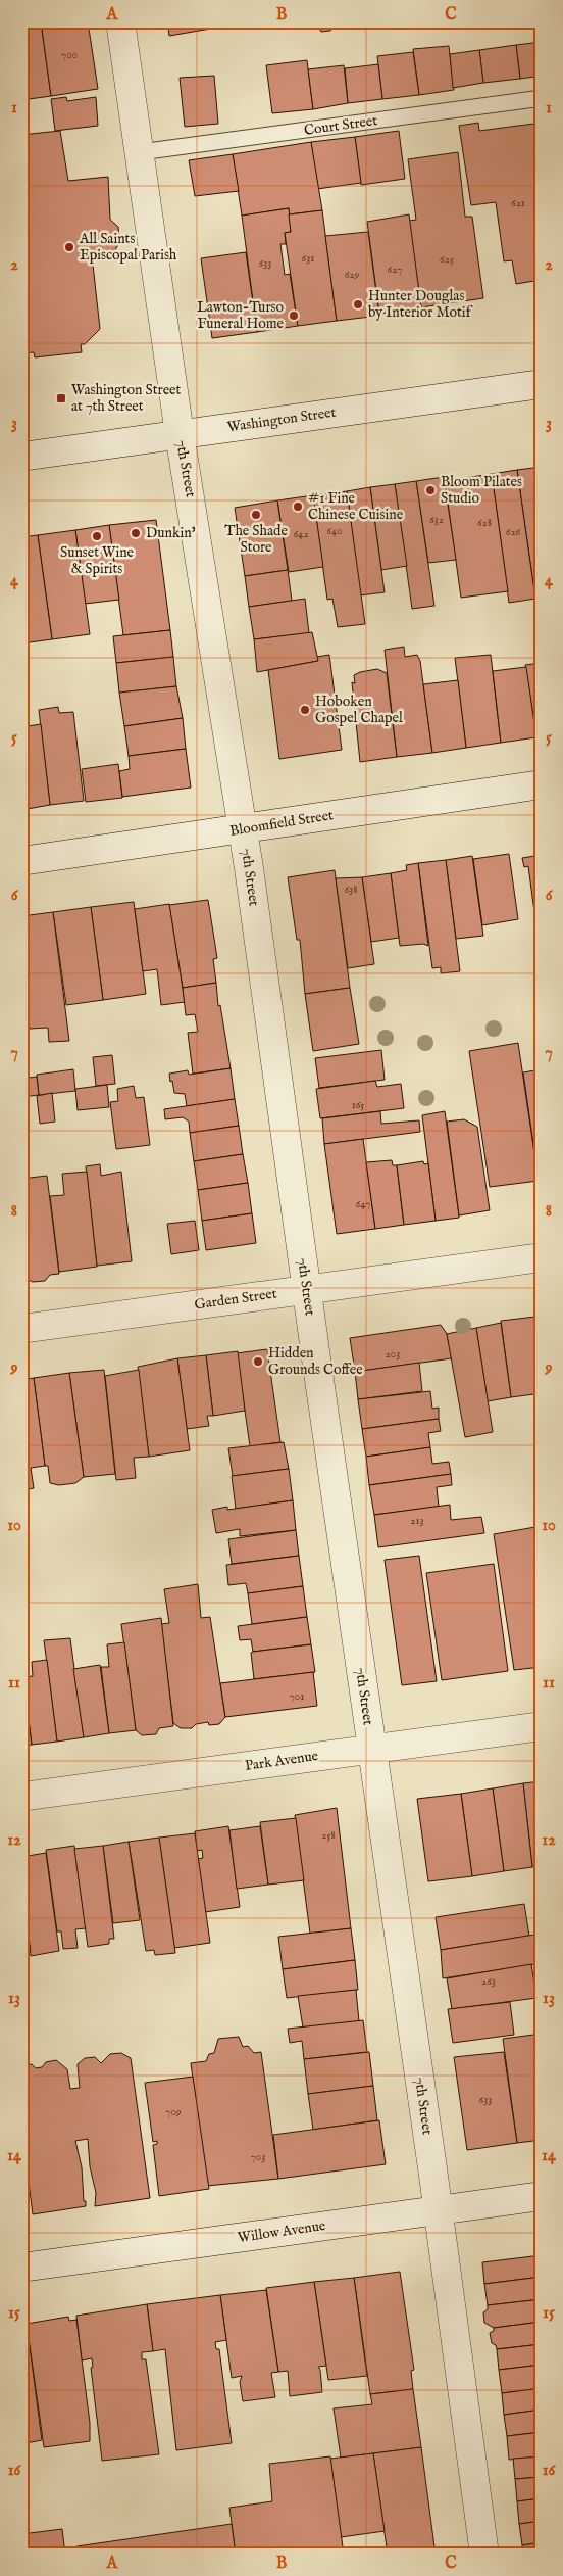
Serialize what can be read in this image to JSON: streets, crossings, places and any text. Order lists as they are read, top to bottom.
{
  "streets": {
    "street": [
      "Washington Street",
      "7th Street",
      "Bloomfield Street",
      "Garden Street",
      "Park Avenue",
      "Willow Avenue"
    ],
    "lane": ["Court Street"]
  },
  "crossings": [
    ["Court Street", "7th Street"],
    ["Washington Street", "7th Street"],
    ["7th Street", "Bloomfield Street"],
    ["7th Street", "Garden Street"],
    ["7th Street", "Park Avenue"],
    ["7th Street", "Willow Avenue"]
  ],
  "places": {
    "other": [
      "All Saints Episcopal Parish",
      "Hunter Douglas by Interior Motif",
      "Lawton-Turso Funeral Home",
      "Bloom Pilates Studio",
      "#1 Fine Chinese Cuisine",
      "The Shade Store",
      "Dunkin'",
      "Sunset Wine & Spirits",
      "Hoboken Gospel Chapel",
      "Hidden Grounds Coffee"
    ],
    "transit": ["Washington Street at 7th Street"]
  },
  "house_numbers": [
    "700",
    "621",
    "631",
    "625",
    "633",
    "627",
    "629",
    "632",
    "628",
    "640",
    "626",
    "642",
    "638",
    "165",
    "647",
    "203",
    "213",
    "701",
    "258",
    "263",
    "633",
    "709",
    "703"
  ],
  "grid": {
    "columns": ["A", "B", "C"],
    "rows": [
      "1",
      "2",
      "3",
      "4",
      "5",
      "6",
      "7",
      "8",
      "9",
      "10",
      "11",
      "12",
      "13",
      "14",
      "15",
      "16"
    ]
  }
}
